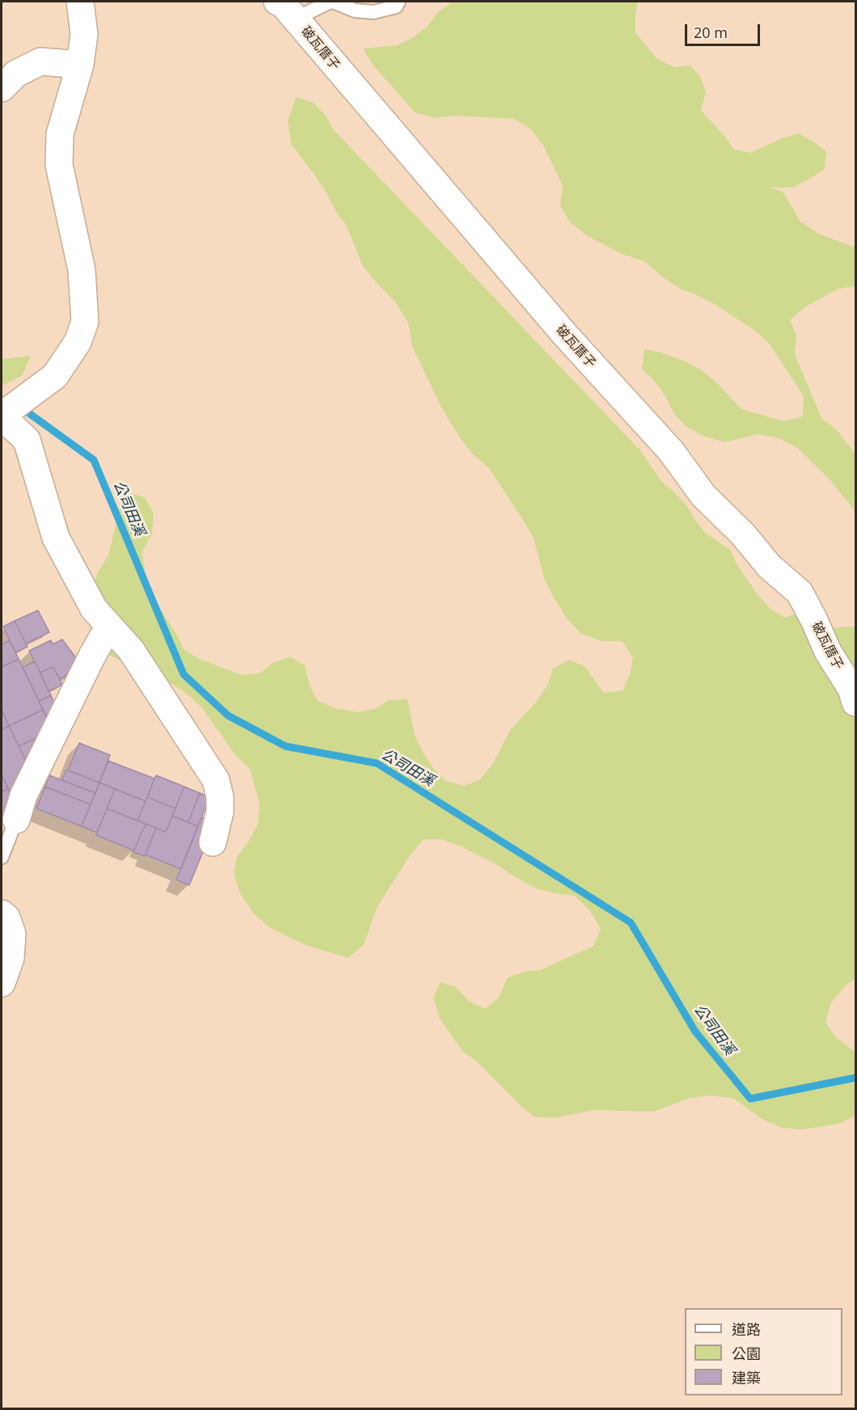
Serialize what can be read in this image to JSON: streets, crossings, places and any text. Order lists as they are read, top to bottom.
{
  "streets": {
    "street": ["破瓦厝子"]
  },
  "water": ["公司田溪"],
  "legend": ["道路", "公園", "建築"],
  "scale_bar": "20 m"
}
